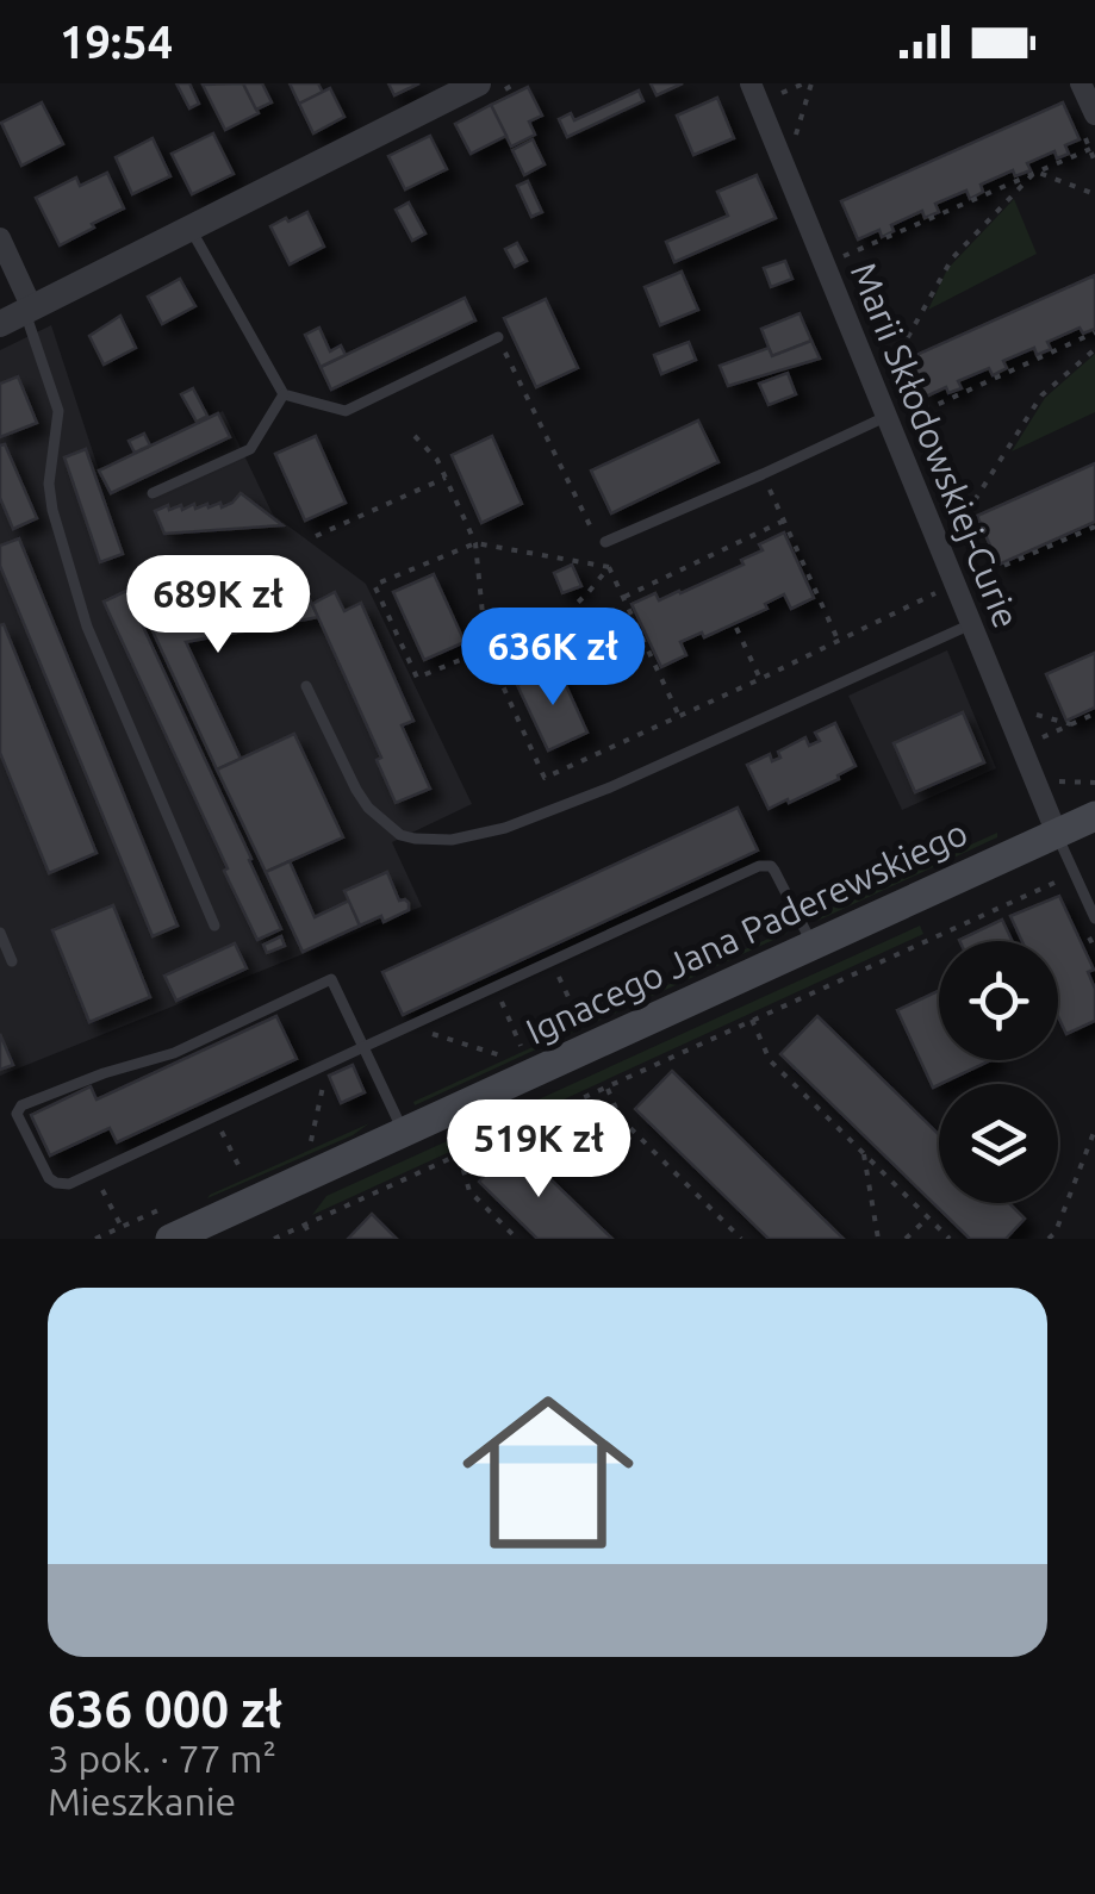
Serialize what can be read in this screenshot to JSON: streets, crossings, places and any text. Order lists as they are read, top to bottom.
{
  "streets": {
    "main road": ["Ignacego Jana Paderewskiego"],
    "street": ["Marii Skłodowskiej-Curie"]
  },
  "crossings": [
    ["Marii Skłodowskiej-Curie", "Ignacego Jana Paderewskiego"]
  ],
  "page": {
    "status": "19:54",
    "price": ["689K zł", "636K zł", "519K zł"],
    "list": [
      {
        "name": "636 000 zł",
        "note": "3 pok. · 77 m² · Mieszkanie"
      }
    ]
  }
}
